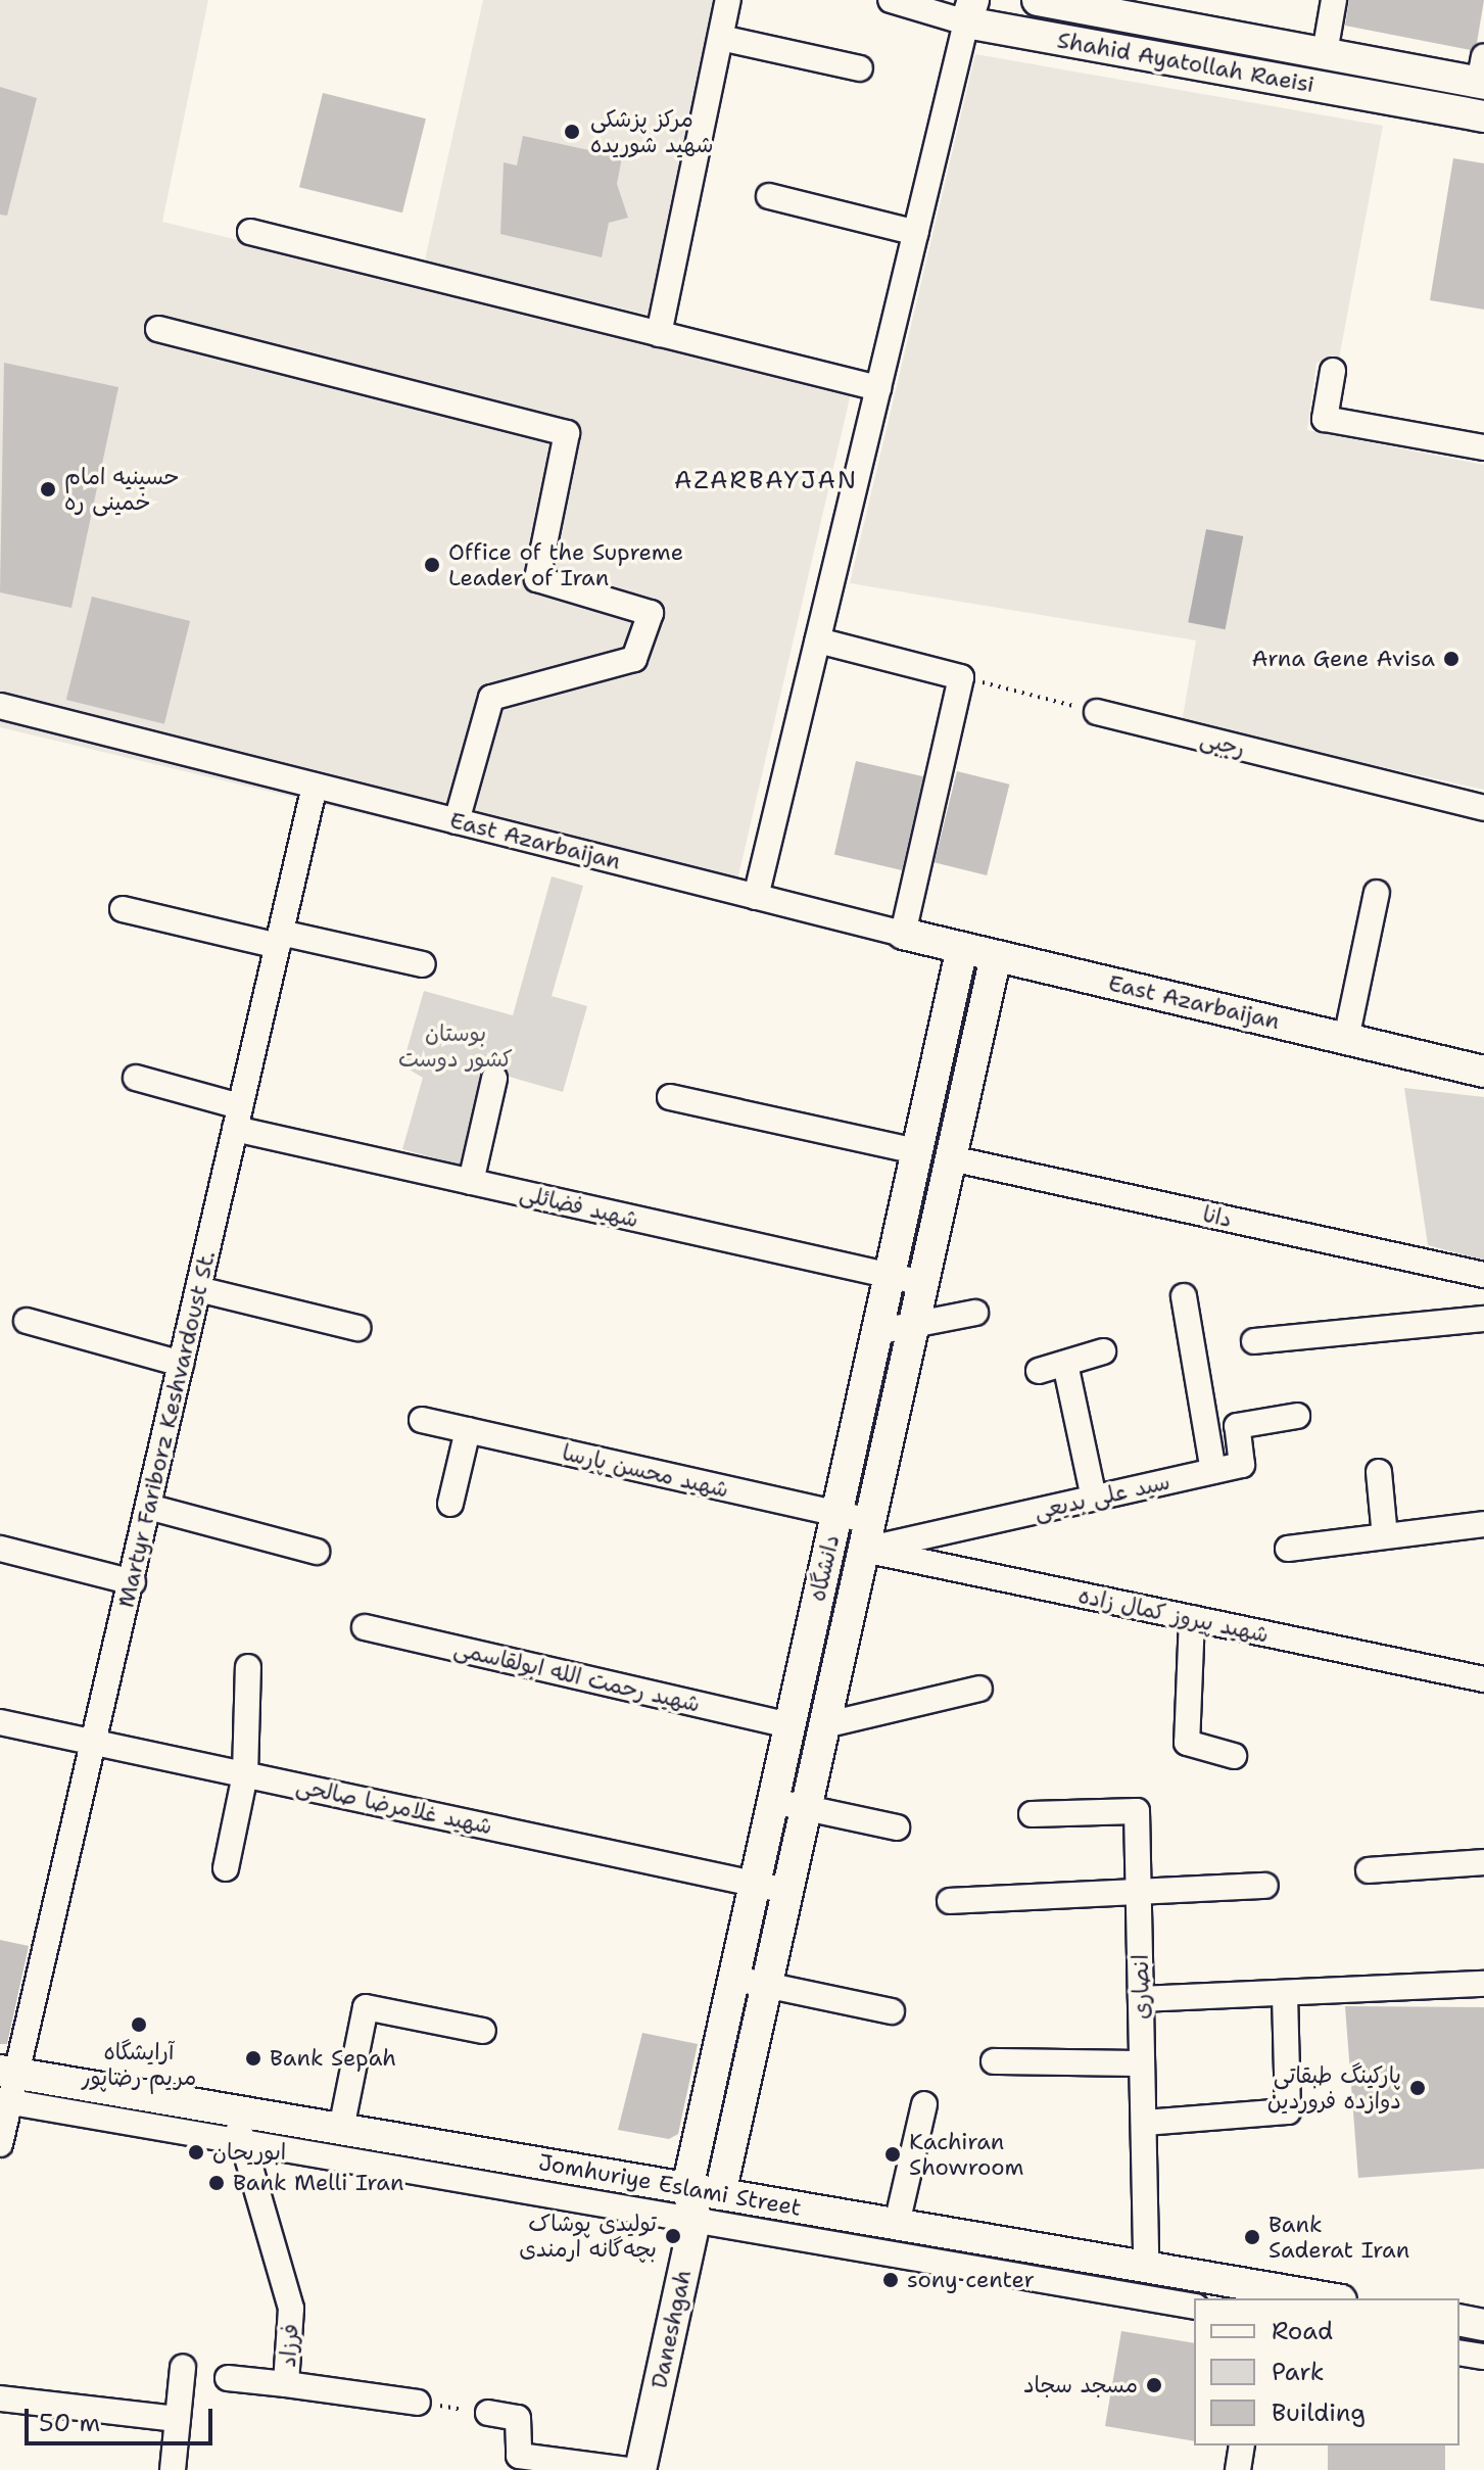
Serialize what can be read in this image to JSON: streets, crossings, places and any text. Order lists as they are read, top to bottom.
{
  "streets": {
    "main road": [
      "Shahid Ayatollah Raeisi",
      "East Azarbaijan",
      "دانشگاه",
      "Jomhuriye Eslami Street",
      "Daneshgah"
    ],
    "street": [
      "رجبی",
      "شهید فضائلی",
      "دانا",
      "Martyr Fariborz Keshvardoust St.",
      "شهید محسن پارسا",
      "سید علی بدیعی",
      "شهید پیروز کمال زاده",
      "شهید رحمت الله ابولقاسمی",
      "شهید غلامرضا صالحی",
      "انصاری",
      "فرزاد"
    ]
  },
  "crossings": [
    ["East Azarbaijan", "Martyr Fariborz Keshvardoust St."],
    ["East Azarbaijan", "دانشگاه"],
    ["شهید فضائلی", "Martyr Fariborz Keshvardoust St."],
    ["شهید فضائلی", "دانشگاه"],
    ["دانا", "دانشگاه"],
    ["Martyr Fariborz Keshvardoust St.", "شهید غلامرضا صالحی"],
    ["Martyr Fariborz Keshvardoust St.", "Jomhuriye Eslami Street"],
    ["شهید محسن پارسا", "دانشگاه"],
    ["سید علی بدیعی", "دانشگاه"],
    ["سید علی بدیعی", "شهید پیروز کمال زاده"],
    ["دانشگاه", "شهید پیروز کمال زاده"],
    ["دانشگاه", "شهید رحمت الله ابولقاسمی"],
    ["دانشگاه", "شهید غلامرضا صالحی"],
    ["دانشگاه", "Jomhuriye Eslami Street"],
    ["دانشگاه", "Daneshgah"],
    ["انصاری", "Jomhuriye Eslami Street"],
    ["Jomhuriye Eslami Street", "Daneshgah"],
    ["Jomhuriye Eslami Street", "فرزاد"]
  ],
  "districts": ["AZARBAYJAN"],
  "parks": ["بوستان کشور دوست"],
  "places": [
    "مرکز پزشکی شهید شوریده",
    "حسینیه امام خمینی ره",
    "Office of the Supreme Leader of Iran",
    "Arna Gene Avisa",
    "آرایشگاه مریم رضاپور",
    "Bank Sepah",
    "پارکینگ طبقاتی دوازده فروردین",
    "ابوریحان",
    "Kachiran Showroom",
    "Bank Melli Iran",
    "تولیدی پوشاک بچه‌گانه ارمندی",
    "Bank Saderat Iran",
    "sony center",
    "مسجد سجاد"
  ],
  "legend": ["Road", "Park", "Building"],
  "scale_bar": "50 m"
}
